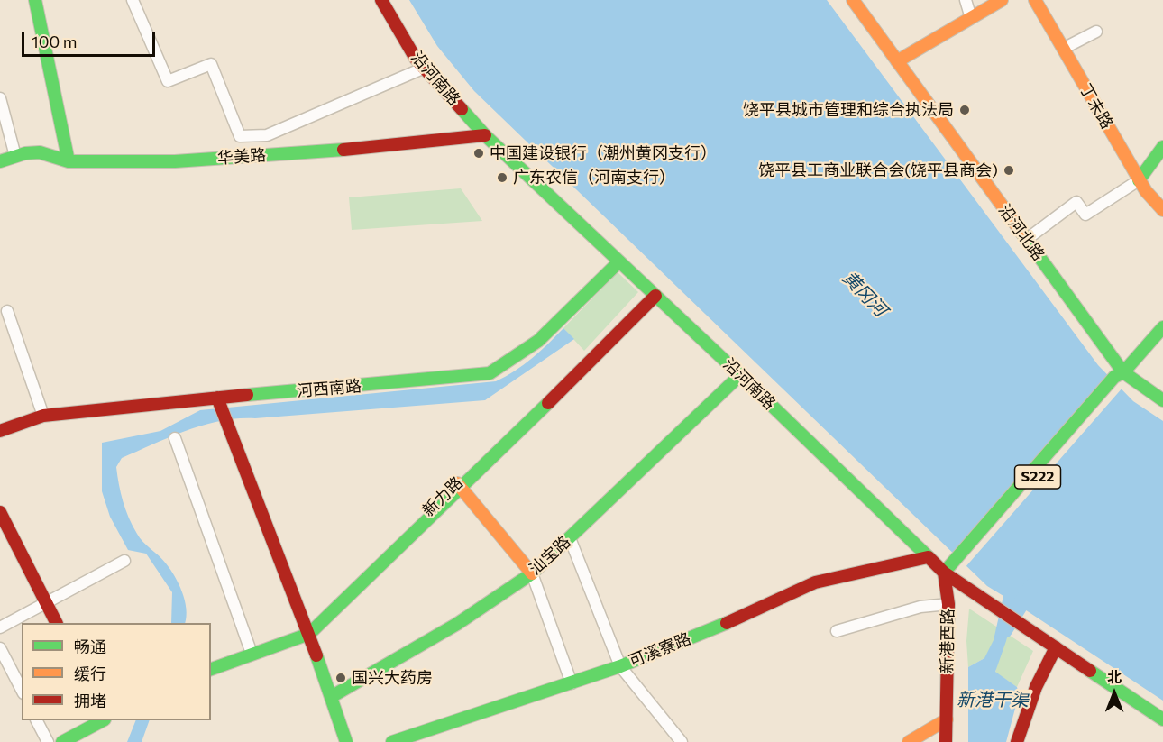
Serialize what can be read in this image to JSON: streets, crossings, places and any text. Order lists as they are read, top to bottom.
{
  "streets": {
    "main road": [
      "沿河南路",
      "丁未路",
      "华美路",
      "沿河北路",
      "河西南路",
      "S222",
      "新力路",
      "汕宝路",
      "新港西路",
      "可溪寮路"
    ]
  },
  "crossings": [
    ["沿河南路", "华美路"],
    ["沿河南路", "河西南路"],
    ["沿河南路", "S222"],
    ["沿河南路", "新力路"],
    ["沿河南路", "汕宝路"],
    ["沿河南路", "新港西路"],
    ["沿河南路", "可溪寮路"],
    ["沿河北路", "S222"],
    ["S222", "新港西路"]
  ],
  "water": ["黄冈河", "新港干渠"],
  "places": [
    "饶平县城市管理和综合执法局",
    "中国建设银行（潮州黄冈支行）",
    "饶平县工商业联合会(饶平县商会)",
    "广东农信（河南支行）",
    "国兴大药房"
  ],
  "legend": ["畅通", "缓行", "拥堵"],
  "scale_bar": "100 m",
  "north": "top"
}
